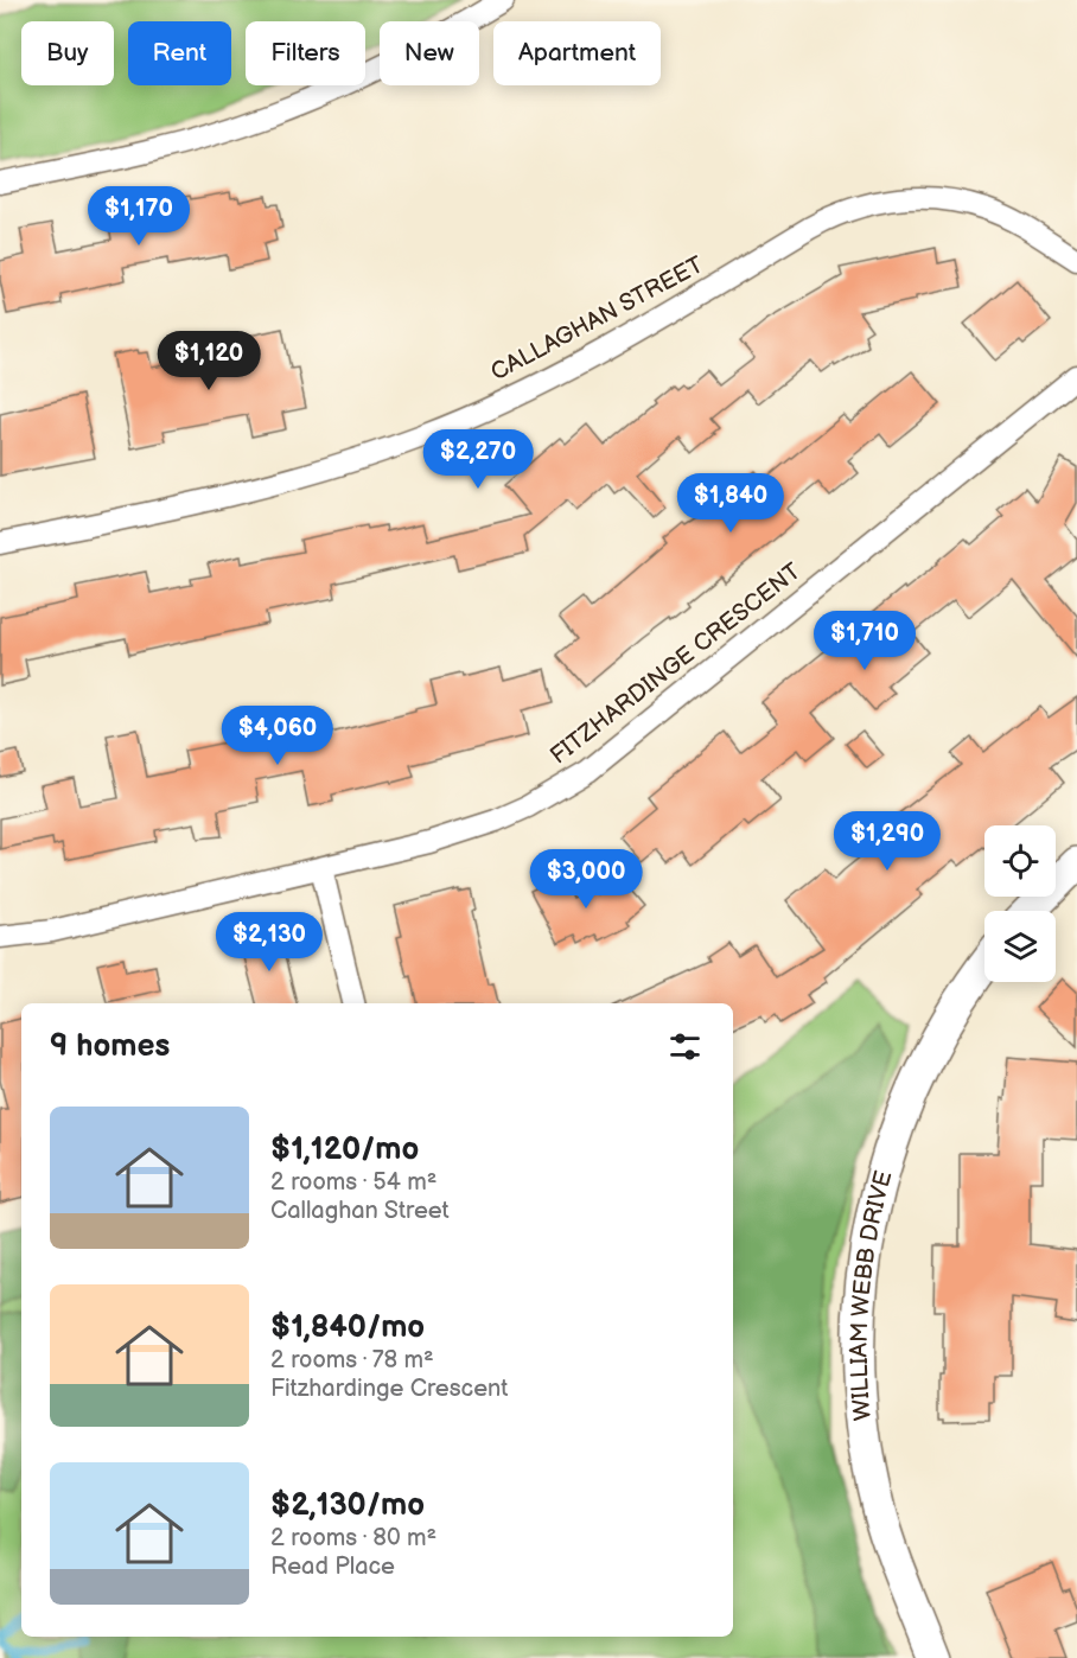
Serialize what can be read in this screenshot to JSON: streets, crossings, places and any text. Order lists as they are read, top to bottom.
{
  "streets": {
    "main road": ["WILLIAM WEBB DRIVE"],
    "street": ["CALLAGHAN STREET", "FITZHARDINGE CRESCENT"]
  },
  "page": {
    "chip": [
      "Buy",
      "Rent",
      "Filters",
      "New",
      "Apartment"
    ],
    "price": [
      "$1,170",
      "$1,120",
      "$2,270",
      "$1,840",
      "$1,710",
      "$4,060",
      "$1,290",
      "$3,000",
      "$2,130"
    ],
    "heading": "9 homes",
    "list": [
      {
        "name": "$1,120/mo",
        "note": "2 rooms · 54 m² · Callaghan Street"
      },
      {
        "name": "$1,840/mo",
        "note": "2 rooms · 78 m² · Fitzhardinge Crescent"
      },
      {
        "name": "$2,130/mo",
        "note": "2 rooms · 80 m² · Read Place"
      }
    ]
  }
}
